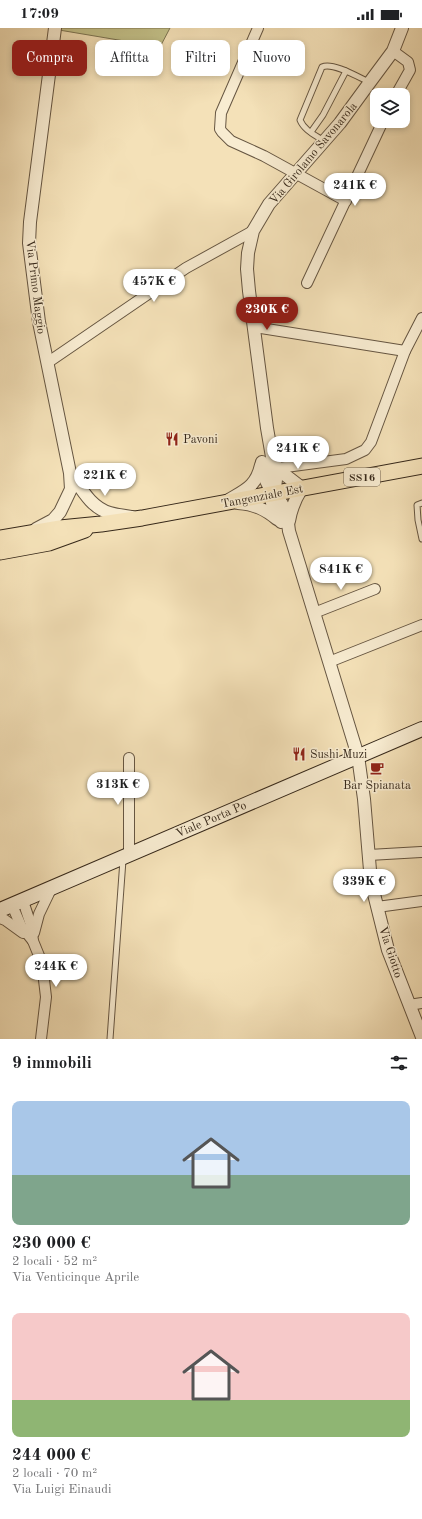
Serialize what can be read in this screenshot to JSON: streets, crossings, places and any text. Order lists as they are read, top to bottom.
{
  "streets": {
    "main road": ["SS16", "Tangenziale Est", "Viale Porta Po"],
    "street": ["Via Girolamo Savonarola", "Via Primo Maggio", "Via Giotto"]
  },
  "crossings": [
    ["Via Girolamo Savonarola", "Tangenziale Est"],
    ["Via Primo Maggio", "Tangenziale Est"],
    ["Viale Porta Po", "Via Giotto"]
  ],
  "places": {
    "restaurant": ["Pavoni", "Sushi Muzi"],
    "cafe": ["Bar Spianata"]
  },
  "page": {
    "status": "17:09",
    "chip": [
      "Compra",
      "Affitta",
      "Filtri",
      "Nuovo"
    ],
    "price": [
      "241K €",
      "457K €",
      "230K €",
      "241K €",
      "221K €",
      "841K €",
      "313K €",
      "339K €",
      "244K €"
    ],
    "heading": "9 immobili",
    "list": [
      {
        "name": "230 000 €",
        "note": "2 locali · 52 m² · Via Venticinque Aprile"
      },
      {
        "name": "244 000 €",
        "note": "2 locali · 70 m² · Via Luigi Einaudi"
      }
    ]
  }
}
